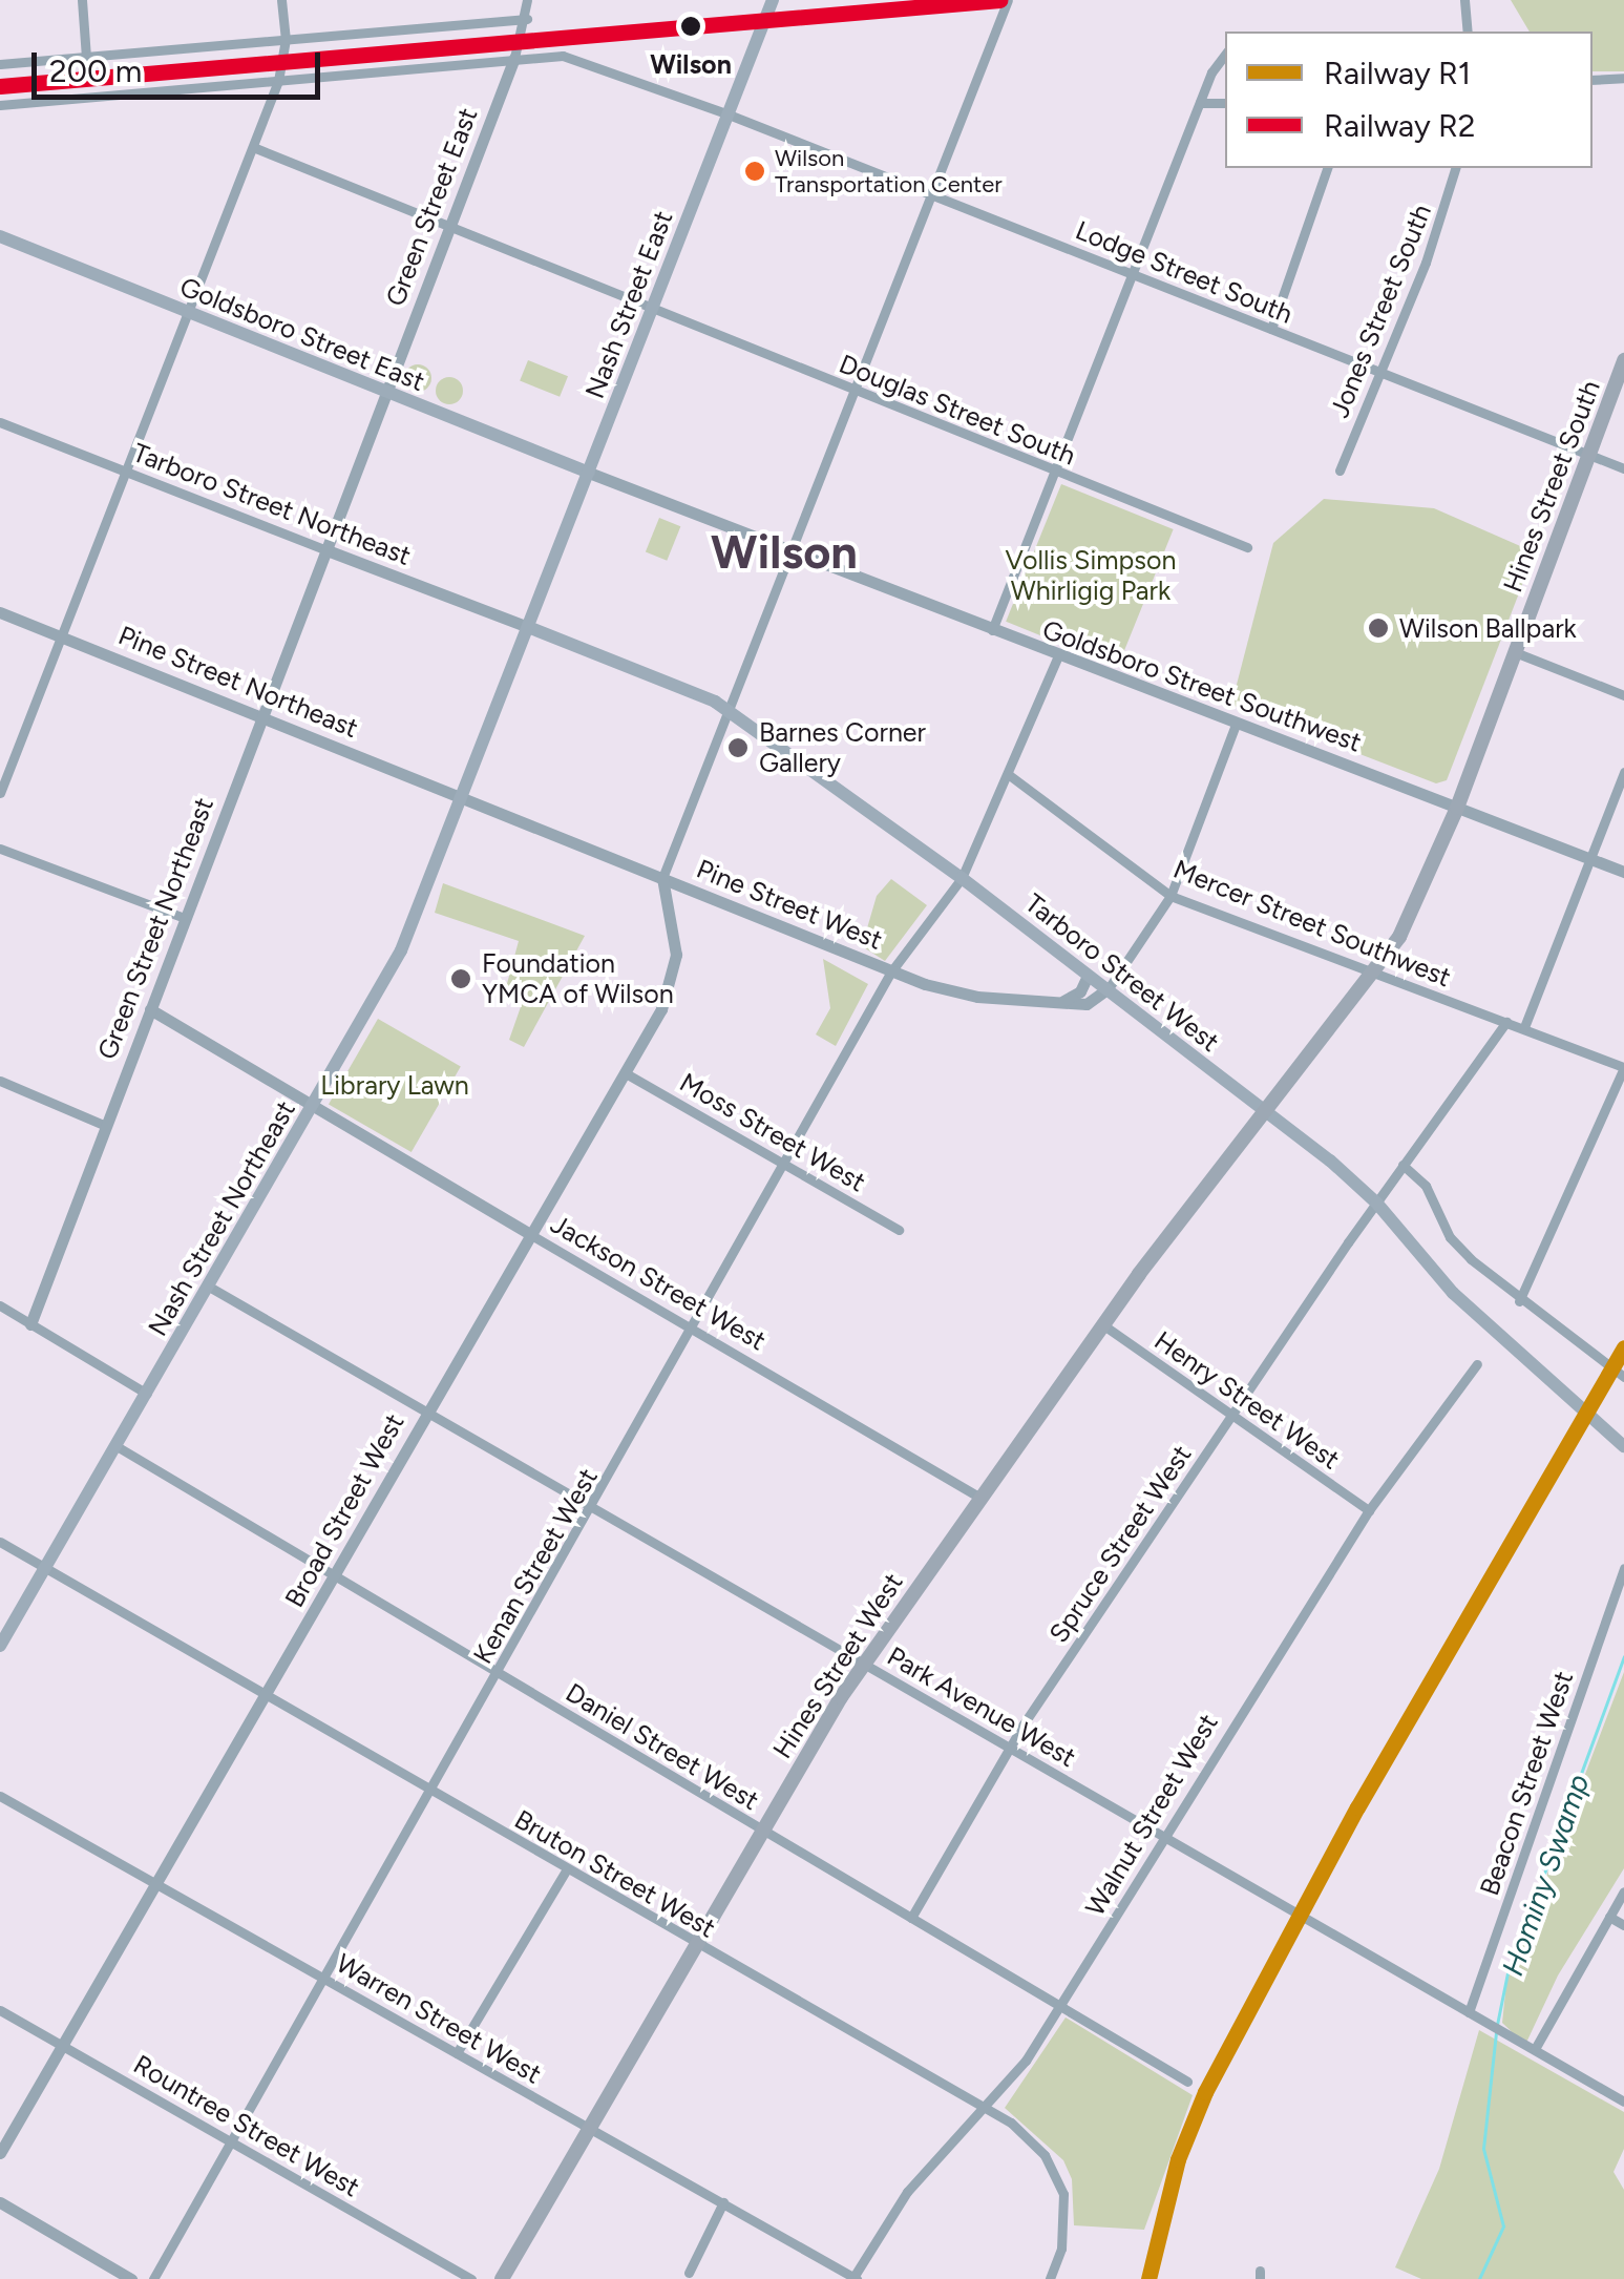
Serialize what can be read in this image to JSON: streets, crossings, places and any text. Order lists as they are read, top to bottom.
{
  "streets": {
    "main road": [
      "Nash Street East",
      "Goldsboro Street East",
      "Hines Street South",
      "Tarboro Street West",
      "Nash Street Northeast",
      "Hines Street West"
    ],
    "street": [
      "Green Street East",
      "Lodge Street South",
      "Jones Street South",
      "Douglas Street South",
      "Tarboro Street Northeast",
      "Pine Street Northeast",
      "Goldsboro Street Southwest",
      "Pine Street West",
      "Mercer Street Southwest",
      "Green Street Northeast",
      "Moss Street West",
      "Jackson Street West",
      "Henry Street West",
      "Broad Street West",
      "Spruce Street West",
      "Kenan Street West",
      "Park Avenue West",
      "Daniel Street West",
      "Beacon Street West",
      "Walnut Street West",
      "Bruton Street West",
      "Warren Street West",
      "Rountree Street West"
    ]
  },
  "crossings": [
    ["Green Street East", "Lodge Street South"],
    ["Green Street East", "Goldsboro Street East"],
    ["Green Street East", "Douglas Street South"],
    ["Green Street East", "Tarboro Street Northeast"],
    ["Green Street East", "Green Street Northeast"],
    ["Lodge Street South", "Nash Street East"],
    ["Lodge Street South", "Jones Street South"],
    ["Lodge Street South", "Hines Street South"],
    ["Nash Street East", "Goldsboro Street East"],
    ["Nash Street East", "Douglas Street South"],
    ["Nash Street East", "Tarboro Street Northeast"],
    ["Nash Street East", "Goldsboro Street Southwest"],
    ["Nash Street East", "Tarboro Street West"],
    ["Nash Street East", "Nash Street Northeast"],
    ["Goldsboro Street East", "Goldsboro Street Southwest"],
    ["Hines Street South", "Goldsboro Street Southwest"],
    ["Hines Street South", "Mercer Street Southwest"],
    ["Hines Street South", "Hines Street West"],
    ["Tarboro Street Northeast", "Green Street Northeast"],
    ["Tarboro Street Northeast", "Tarboro Street West"],
    ["Tarboro Street Northeast", "Nash Street Northeast"],
    ["Pine Street Northeast", "Pine Street West"],
    ["Pine Street Northeast", "Green Street Northeast"],
    ["Pine Street Northeast", "Nash Street Northeast"],
    ["Goldsboro Street Southwest", "Kenan Street West"],
    ["Pine Street West", "Tarboro Street West"],
    ["Pine Street West", "Nash Street Northeast"],
    ["Pine Street West", "Broad Street West"],
    ["Pine Street West", "Kenan Street West"],
    ["Mercer Street Southwest", "Spruce Street West"],
    ["Mercer Street Southwest", "Kenan Street West"],
    ["Mercer Street Southwest", "Hines Street West"],
    ["Green Street Northeast", "Jackson Street West"],
    ["Tarboro Street West", "Nash Street Northeast"],
    ["Tarboro Street West", "Spruce Street West"],
    ["Tarboro Street West", "Kenan Street West"],
    ["Tarboro Street West", "Hines Street West"],
    ["Moss Street West", "Broad Street West"],
    ["Moss Street West", "Kenan Street West"],
    ["Nash Street Northeast", "Jackson Street West"],
    ["Nash Street Northeast", "Park Avenue West"],
    ["Nash Street Northeast", "Daniel Street West"],
    ["Nash Street Northeast", "Bruton Street West"],
    ["Jackson Street West", "Broad Street West"],
    ["Jackson Street West", "Kenan Street West"],
    ["Jackson Street West", "Hines Street West"],
    ["Henry Street West", "Spruce Street West"],
    ["Henry Street West", "Hines Street West"],
    ["Henry Street West", "Walnut Street West"],
    ["Broad Street West", "Park Avenue West"],
    ["Broad Street West", "Daniel Street West"],
    ["Broad Street West", "Bruton Street West"],
    ["Broad Street West", "Warren Street West"],
    ["Broad Street West", "Rountree Street West"],
    ["Spruce Street West", "Park Avenue West"],
    ["Spruce Street West", "Daniel Street West"],
    ["Kenan Street West", "Park Avenue West"],
    ["Kenan Street West", "Daniel Street West"],
    ["Kenan Street West", "Bruton Street West"],
    ["Kenan Street West", "Warren Street West"],
    ["Kenan Street West", "Rountree Street West"],
    ["Hines Street West", "Park Avenue West"],
    ["Hines Street West", "Daniel Street West"],
    ["Hines Street West", "Bruton Street West"],
    ["Hines Street West", "Warren Street West"],
    ["Park Avenue West", "Beacon Street West"],
    ["Park Avenue West", "Walnut Street West"],
    ["Daniel Street West", "Walnut Street West"],
    ["Walnut Street West", "Bruton Street West"],
    ["Walnut Street West", "Warren Street West"]
  ],
  "districts": ["Wilson"],
  "water": ["Hominy Swamp"],
  "parks": ["Vollis Simpson Whirligig Park", "Library Lawn"],
  "places": [
    "Wilson",
    "Wilson Transportation Center",
    "Wilson Ballpark",
    "Barnes Corner Gallery",
    "Foundation YMCA of Wilson"
  ],
  "lines": ["rail line R2", "rail line R1"],
  "legend": ["Railway R1", "Railway R2"],
  "scale_bar": "200 m"
}
